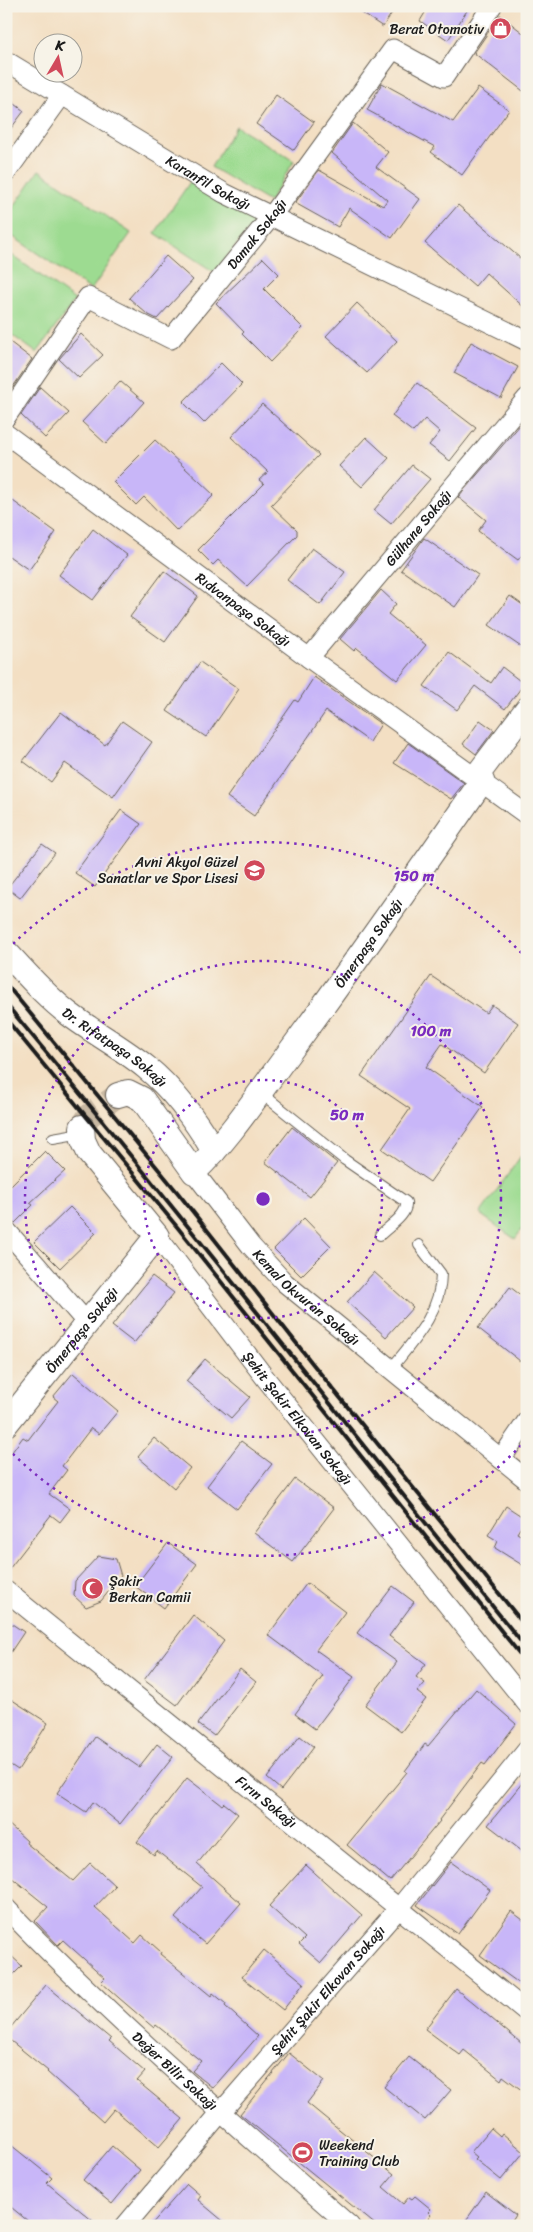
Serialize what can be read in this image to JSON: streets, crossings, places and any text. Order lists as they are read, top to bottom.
{
  "streets": {
    "street": [
      "Karanfil Sokağı",
      "Damak Sokağı",
      "Gülhane Sokağı",
      "Rıdvanpaşa Sokağı",
      "Ömerpaşa Sokağı",
      "Dr. Rıfatpaşa Sokağı",
      "Kemal Okvuran Sokağı",
      "Şehit Şakir Elkovan Sokağı",
      "Fırın Sokağı",
      "Değer Bilir Sokağı"
    ]
  },
  "crossings": [
    ["Karanfil Sokağı", "Damak Sokağı"],
    ["Gülhane Sokağı", "Rıdvanpaşa Sokağı"],
    ["Rıdvanpaşa Sokağı", "Ömerpaşa Sokağı"],
    ["Ömerpaşa Sokağı", "Dr. Rıfatpaşa Sokağı"],
    ["Ömerpaşa Sokağı", "Kemal Okvuran Sokağı"],
    ["Ömerpaşa Sokağı", "Şehit Şakir Elkovan Sokağı"],
    ["Şehit Şakir Elkovan Sokağı", "Fırın Sokağı"],
    ["Şehit Şakir Elkovan Sokağı", "Değer Bilir Sokağı"]
  ],
  "places": {
    "shop": ["Berat Otomotiv"],
    "school or university": ["Avni Akyol Güzel Sanatlar ve Spor Lisesi"],
    "mosque": ["Şakir Berkan Camii"],
    "sports": ["Weekend Training Club"]
  },
  "north": "top",
  "rings": ["150 m", "100 m", "50 m"]
}
